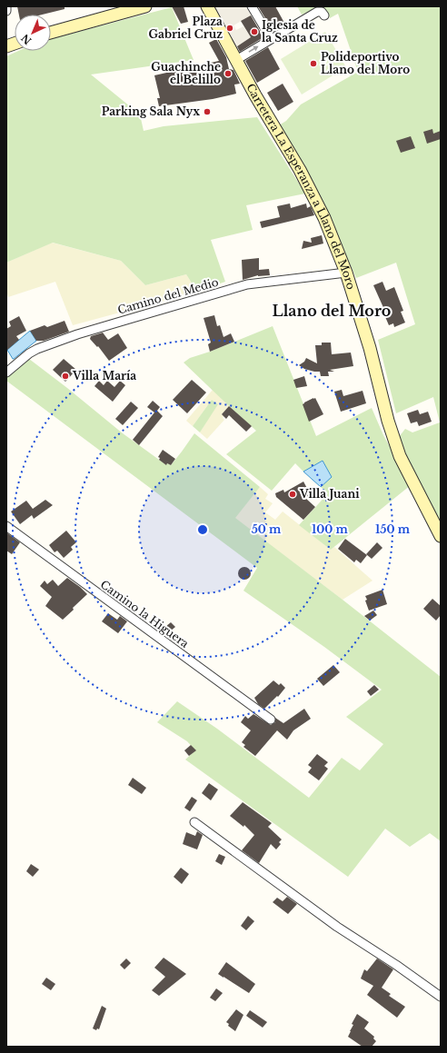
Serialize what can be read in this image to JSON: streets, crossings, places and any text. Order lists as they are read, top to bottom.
{
  "streets": {
    "main road": ["Carretera La Esperanza a Llano del Moro"],
    "street": ["Camino del Medio", "Camino la Higuera"]
  },
  "crossings": [
    ["Carretera La Esperanza a Llano del Moro", "Camino del Medio"]
  ],
  "districts": ["Llano del Moro"],
  "places": [
    "Plaza Gabriel Cruz",
    "Iglesia de la Santa Cruz",
    "Polideportivo Llano del Moro",
    "Guachinche el Belillo",
    "Parking Sala Nyx",
    "Villa María",
    "Villa Juani"
  ],
  "north": "bottom left",
  "rings": ["50 m", "100 m", "150 m"]
}
